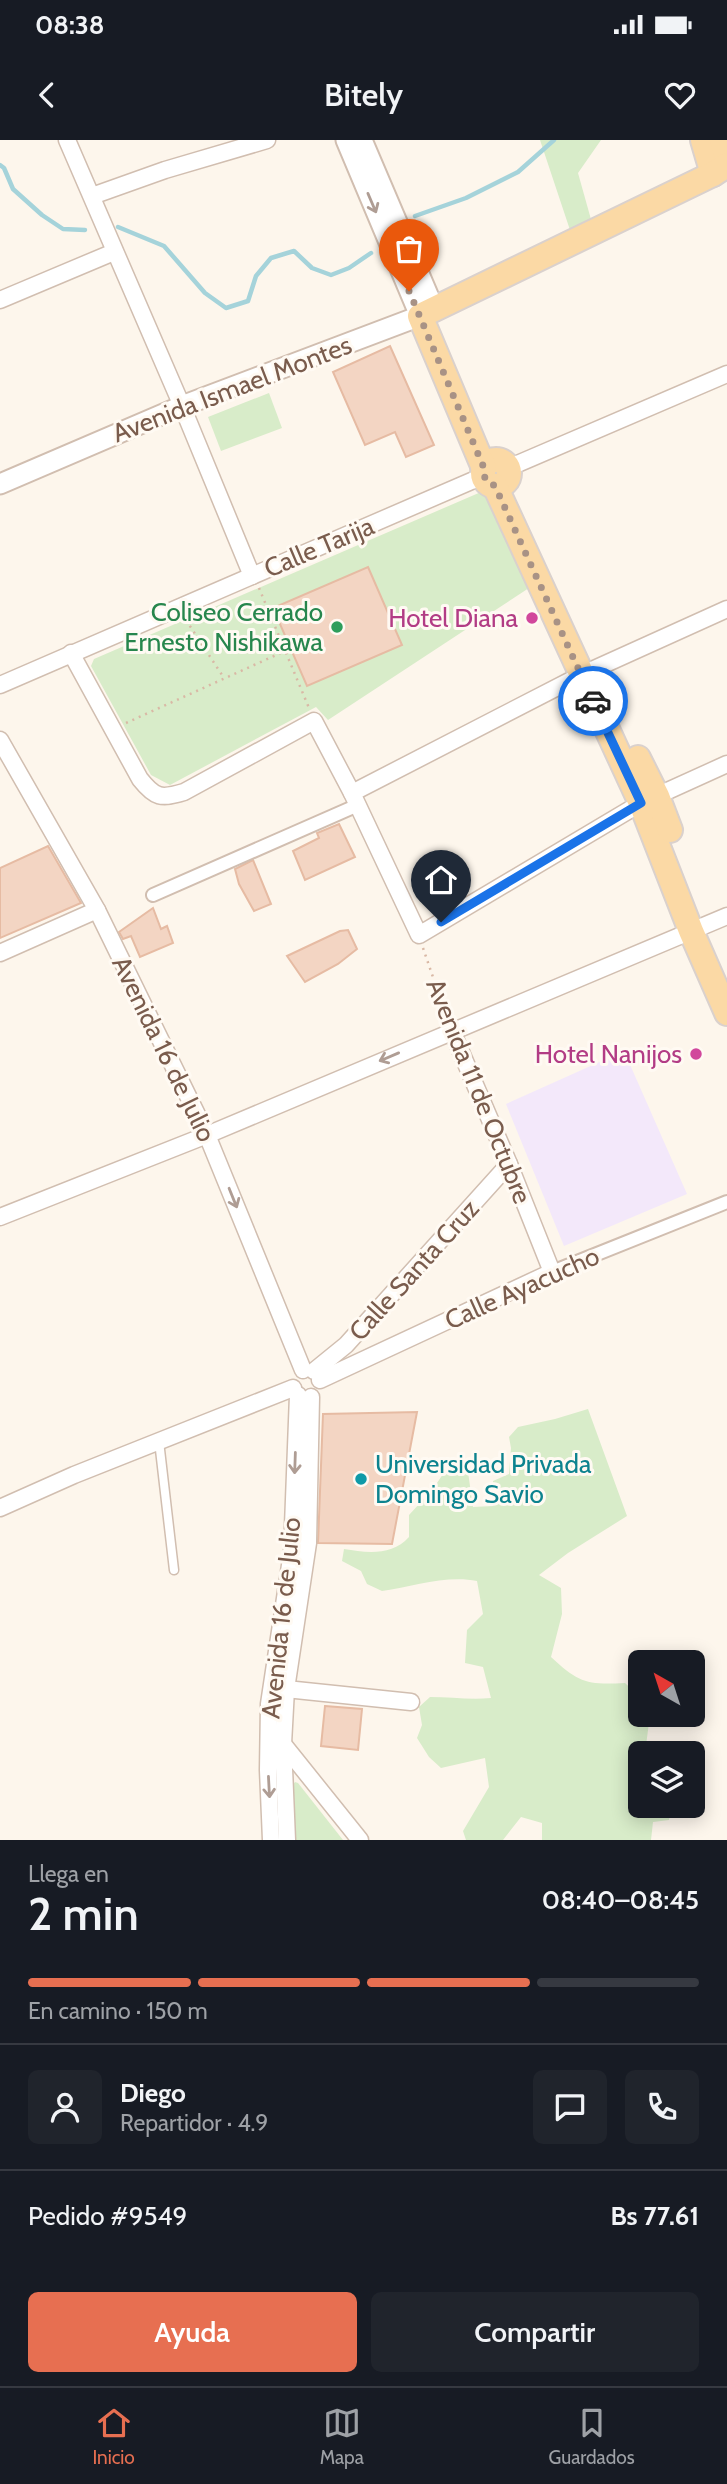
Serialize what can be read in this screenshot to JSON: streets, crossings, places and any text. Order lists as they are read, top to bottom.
{
  "streets": {
    "main road": ["Avenida Ismael Montes"],
    "street": [
      "Calle Tarija",
      "Avenida 16 de Julio",
      "Avenida 11 de Octubre",
      "Calle Santa Cruz",
      "Calle Ayacucho"
    ]
  },
  "crossings": [
    ["Avenida 16 de Julio", "Calle Santa Cruz"],
    ["Avenida 16 de Julio", "Calle Ayacucho"],
    ["Avenida 11 de Octubre", "Calle Santa Cruz"],
    ["Avenida 11 de Octubre", "Calle Ayacucho"],
    ["Calle Santa Cruz", "Calle Ayacucho"]
  ],
  "places": [
    "Hotel Diana",
    "Coliseo Cerrado Ernesto Nishikawa",
    "Hotel Nanijos",
    "Universidad Privada Domingo Savio"
  ],
  "north": "top left",
  "page": {
    "status": "08:38",
    "header": "Bitely",
    "heading": ["2 min", "Llega en", "08:40–08:45"],
    "panel": [
      "Diego",
      "Repartidor · 4.9",
      "Pedido #9549",
      "Bs 77.61"
    ],
    "bar": "En camino · 150 m",
    "buttons": ["Ayuda", "Compartir"],
    "tabs": ["Inicio", "Mapa", "Guardados"]
  }
}
